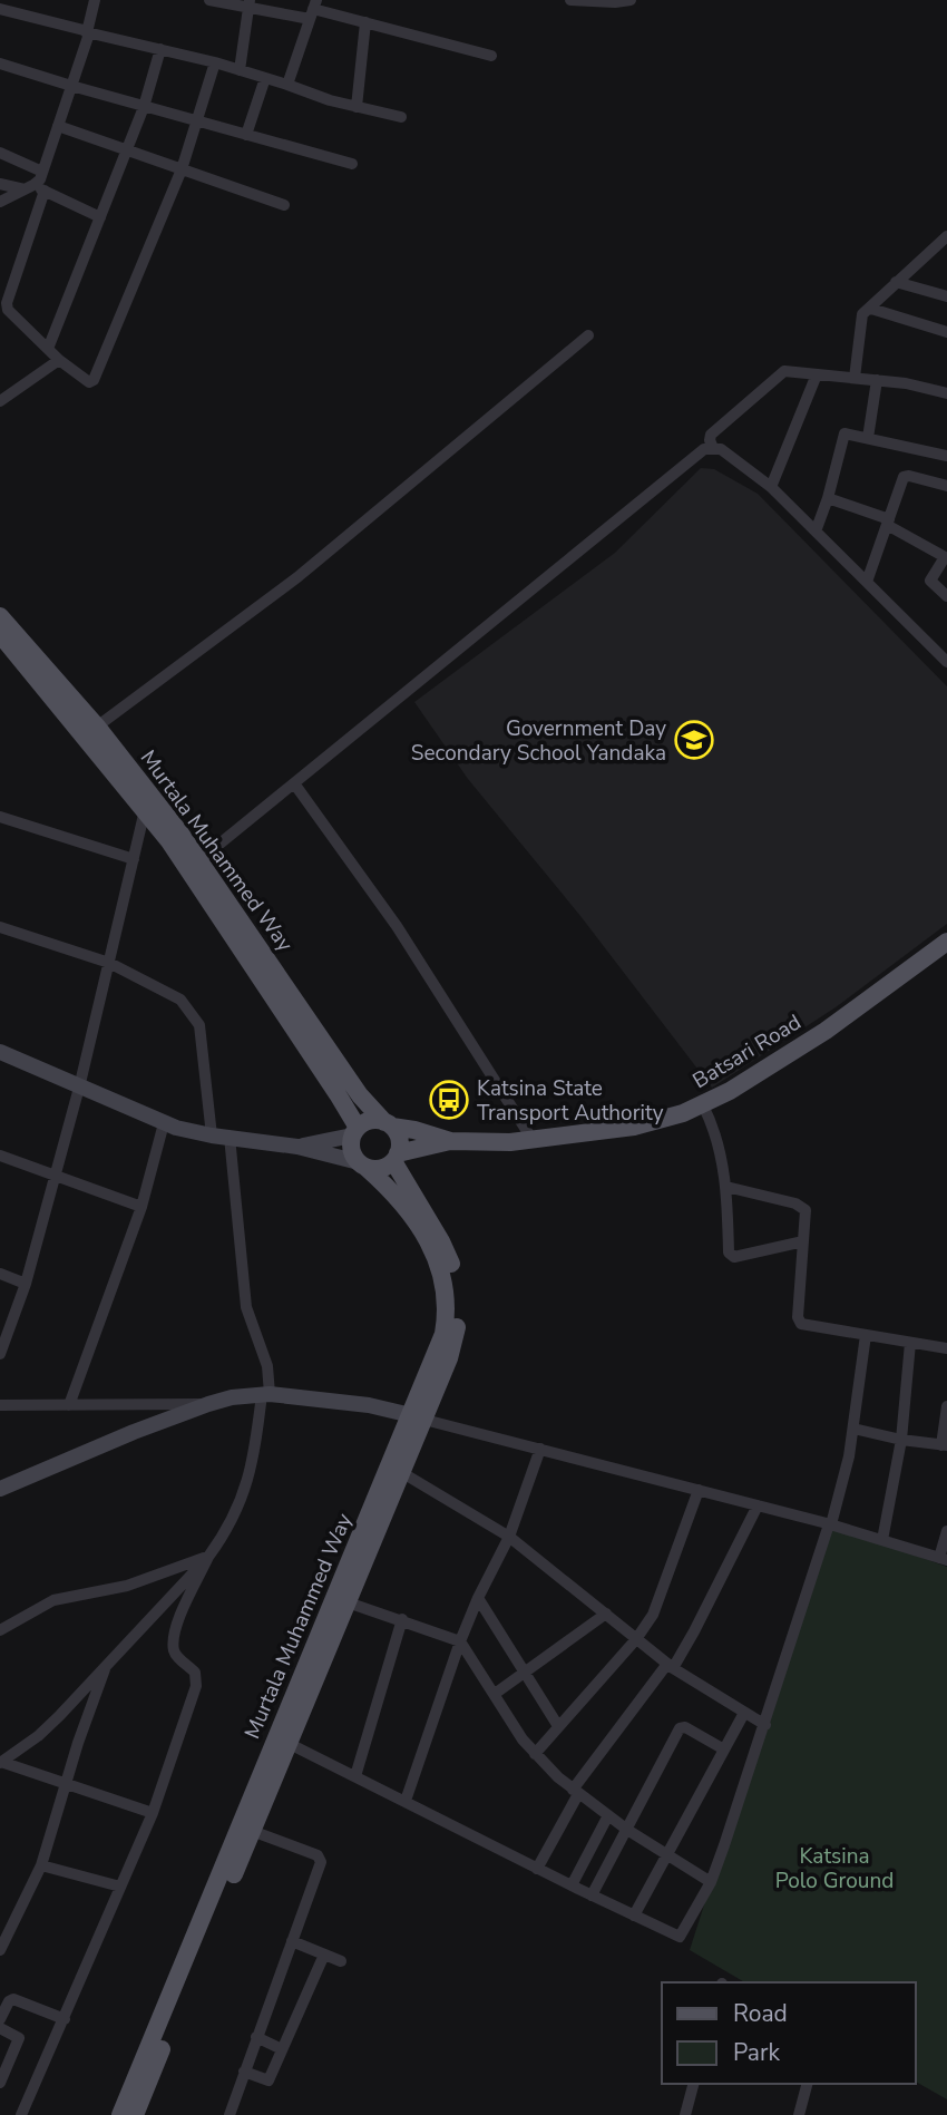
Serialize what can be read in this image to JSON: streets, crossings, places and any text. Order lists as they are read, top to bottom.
{
  "streets": {
    "main road": ["Murtala Muhammed Way", "Batsari Road"]
  },
  "parks": ["Katsina Polo Ground"],
  "places": {
    "school or university": ["Government Day Secondary School Yandaka"],
    "bus stop": ["Katsina State Transport Authority"]
  },
  "legend": ["Road", "Park"]
}
